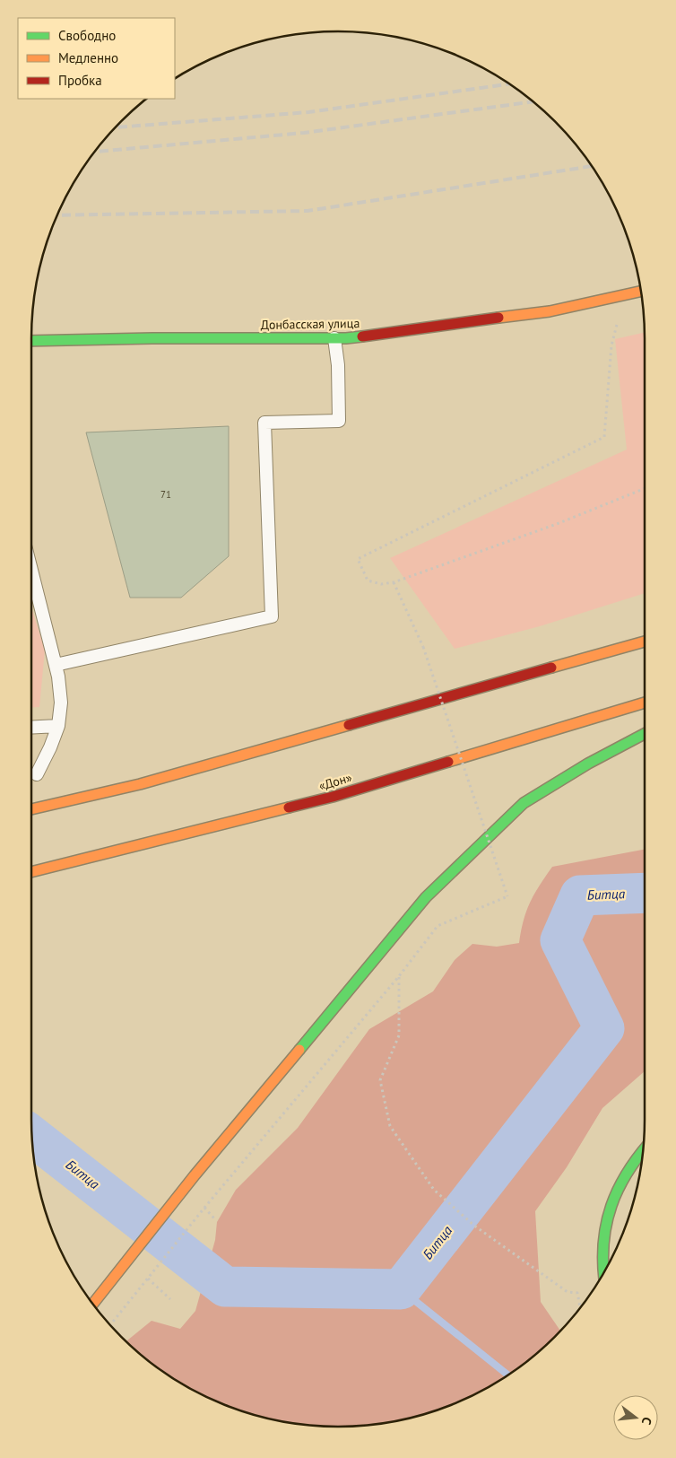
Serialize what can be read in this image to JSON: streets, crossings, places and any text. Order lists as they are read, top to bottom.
{
  "streets": {
    "main road": ["Донбасская улица", "«Дон»"]
  },
  "water": ["Битца"],
  "house_numbers": ["71"],
  "legend": ["Свободно", "Медленно", "Пробка"],
  "north": "right"
}
